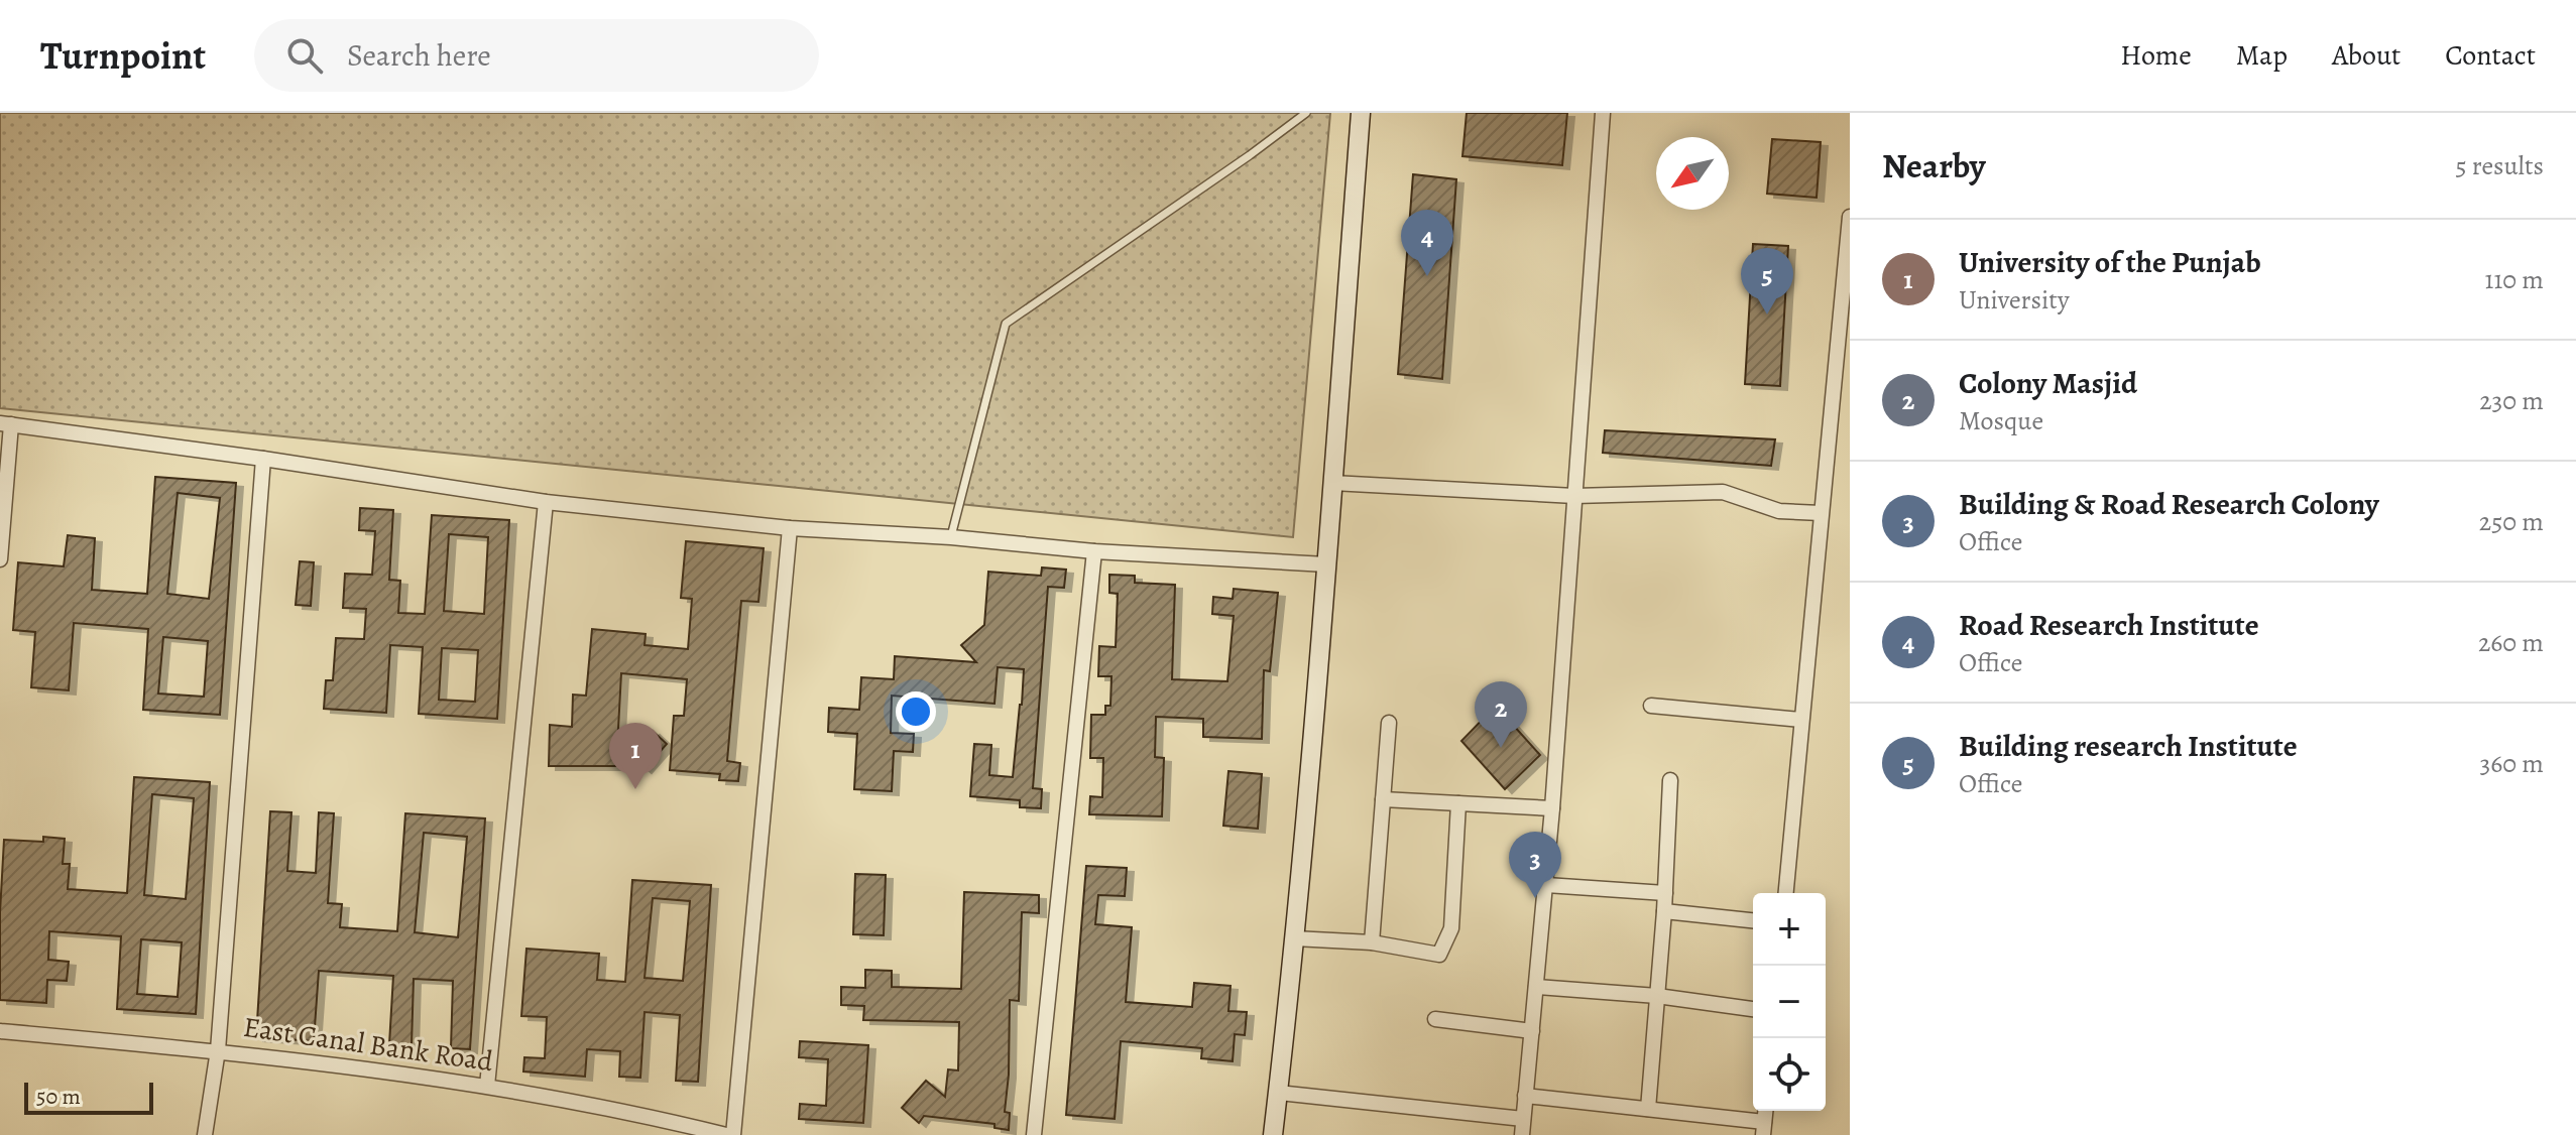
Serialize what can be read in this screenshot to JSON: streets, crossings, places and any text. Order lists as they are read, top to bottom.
{
  "streets": {
    "street": ["East Canal Bank Road"]
  },
  "scale_bar": "50 m",
  "north": "bottom left",
  "page": {
    "header": "Turnpoint",
    "search": "Search here",
    "nav": [
      "Home",
      "Map",
      "About",
      "Contact"
    ],
    "heading": ["Nearby", "5 results"],
    "pins": [
      "4",
      "5",
      "2",
      "1",
      "3"
    ],
    "list": [
      {
        "mark": "1",
        "name": "University of the Punjab",
        "note": "University",
        "value": "110 m"
      },
      {
        "mark": "2",
        "name": "Colony Masjid",
        "note": "Mosque",
        "value": "230 m"
      },
      {
        "mark": "3",
        "name": "Building & Road Research Colony",
        "note": "Office",
        "value": "250 m"
      },
      {
        "mark": "4",
        "name": "Road Research Institute",
        "note": "Office",
        "value": "260 m"
      },
      {
        "mark": "5",
        "name": "Building research Institute",
        "note": "Office",
        "value": "360 m"
      }
    ],
    "map_buttons": ["+", "−"],
    "scale": "50 m"
  }
}
